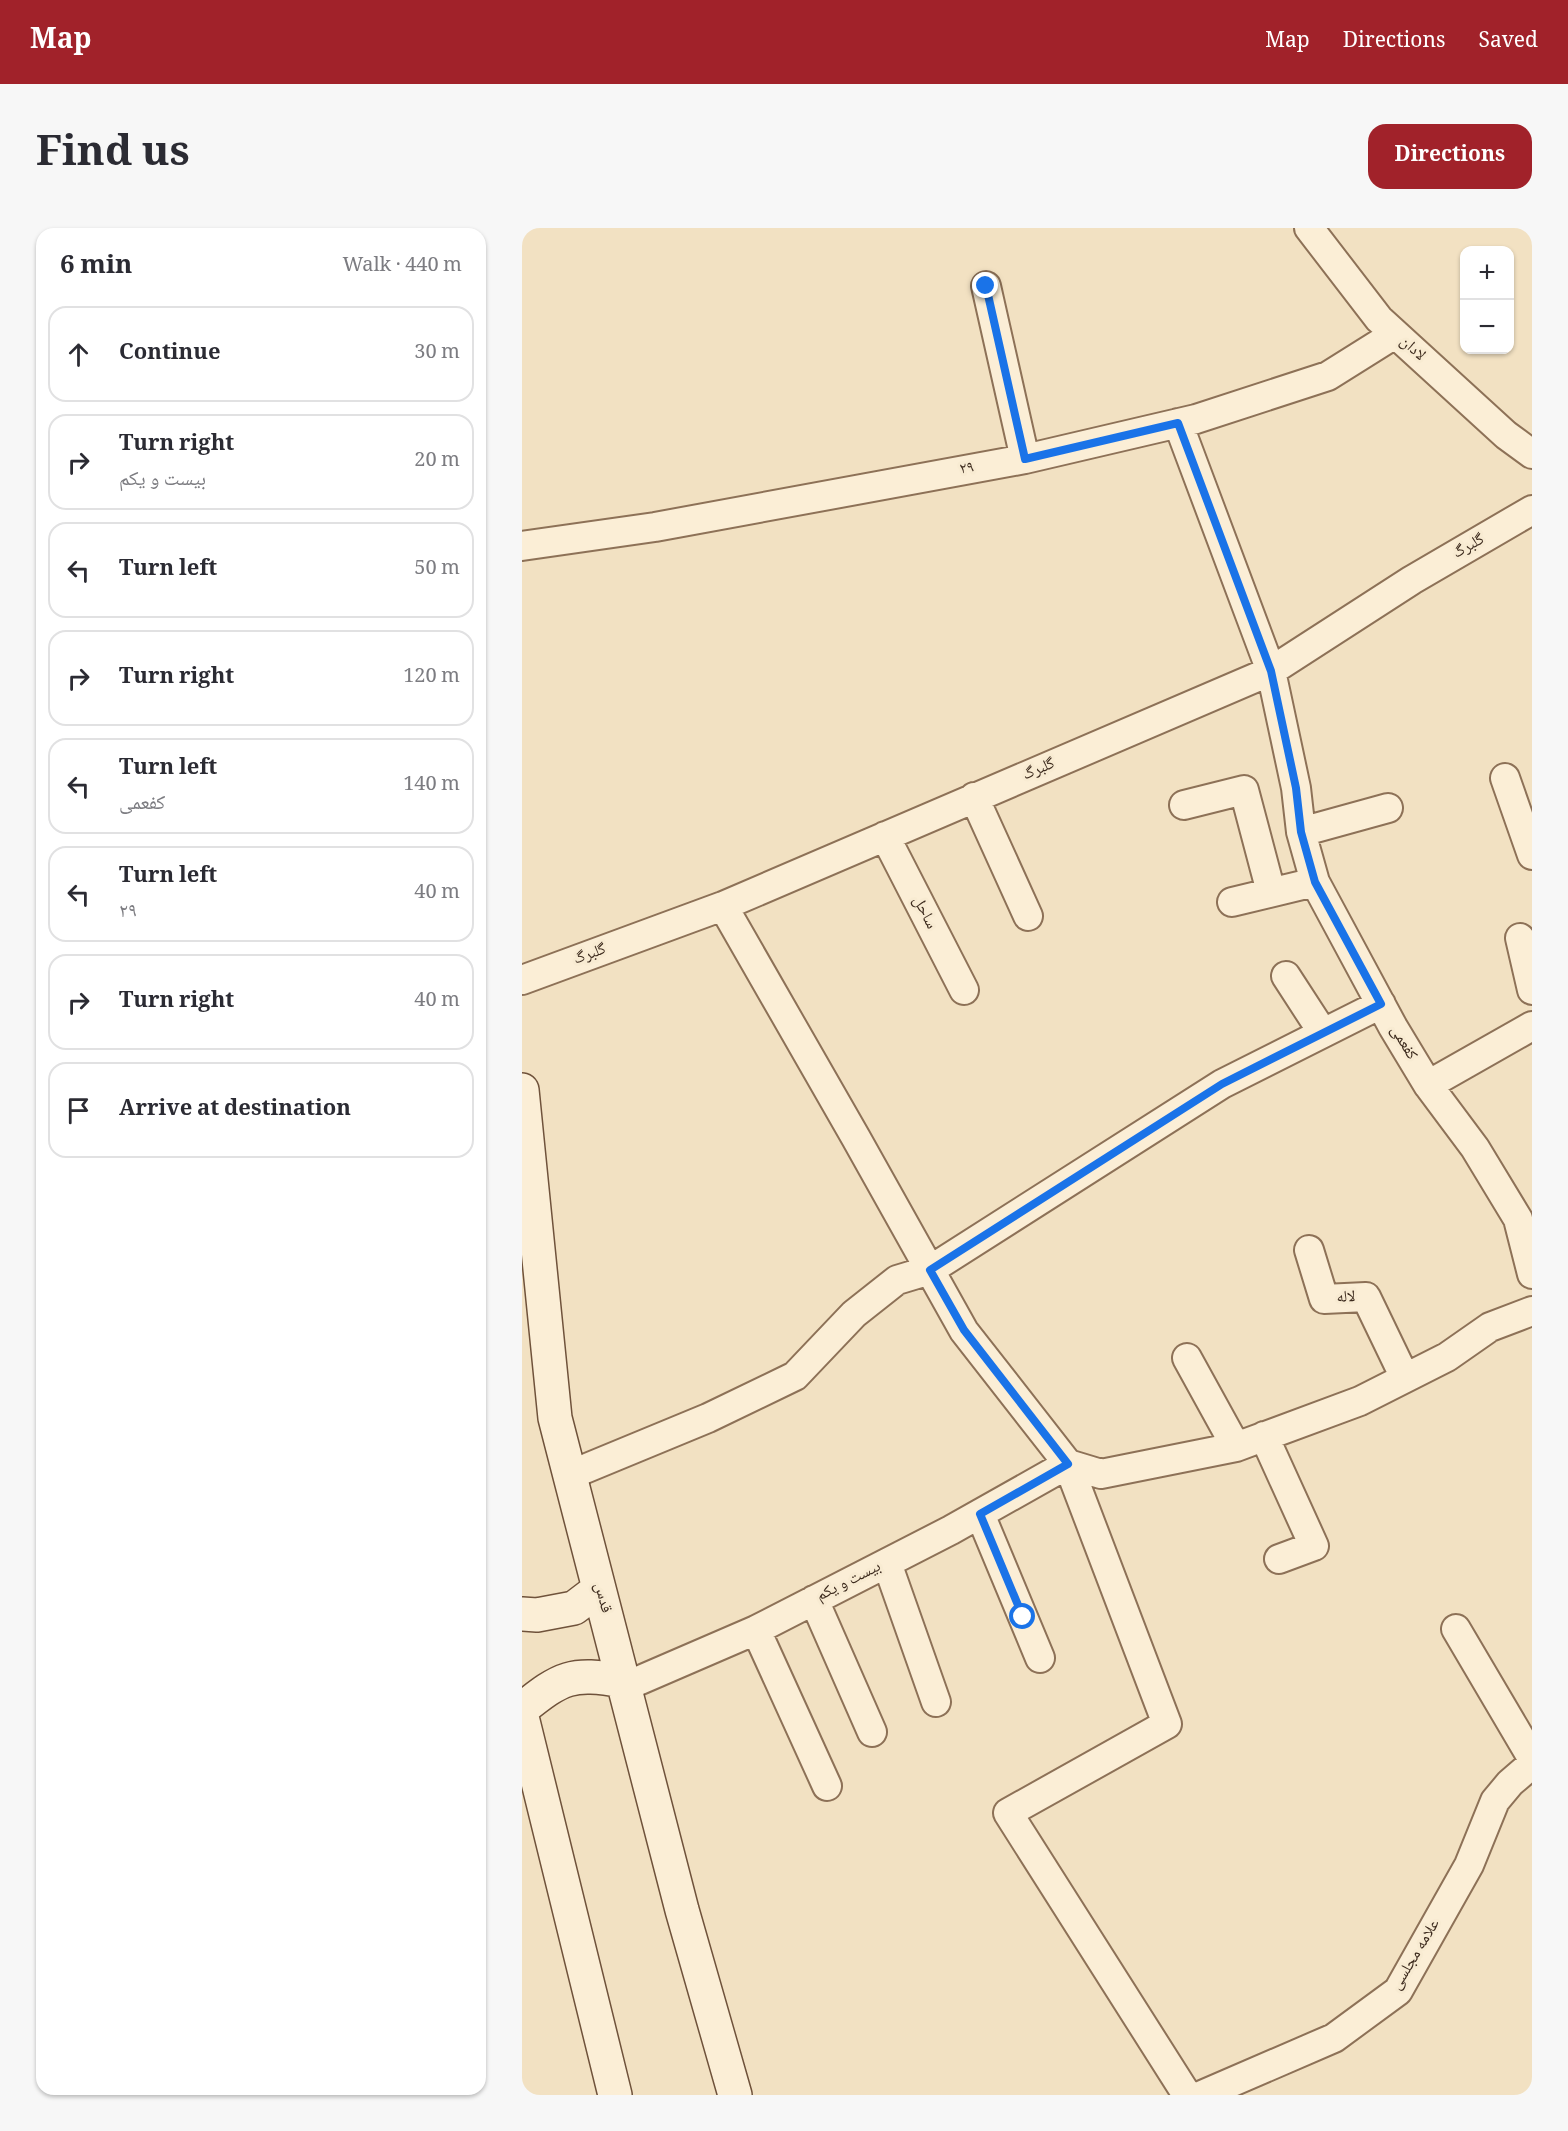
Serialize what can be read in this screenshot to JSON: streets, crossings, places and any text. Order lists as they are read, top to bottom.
{
  "streets": {
    "main road": ["قدس"],
    "street": [
      "لادان",
      "۲۹",
      "گلبرگ",
      "ساحل",
      "کفعمی",
      "لاله",
      "بیست و یکم",
      "علامه مجلسی"
    ]
  },
  "crossings": [
    ["لادان", "۲۹"],
    ["۲۹", "کفعمی"],
    ["گلبرگ", "ساحل"],
    ["گلبرگ", "کفعمی"],
    ["بیست و یکم", "قدس"]
  ],
  "page": {
    "header": "Map",
    "nav": ["Map", "Directions", "Saved"],
    "title": "Find us",
    "buttons": "Directions",
    "heading": ["6 min", "Walk · 440 m"],
    "map_buttons": ["+", "−"],
    "list": [
      ["Continue", "30 m"],
      ["Turn right", "بیست و یکم", "20 m"],
      ["Turn left", "50 m"],
      ["Turn right", "120 m"],
      ["Turn left", "کفعمی", "140 m"],
      ["Turn left", "۲۹", "40 m"],
      ["Turn right", "40 m"],
      "Arrive at destination"
    ]
  }
}
